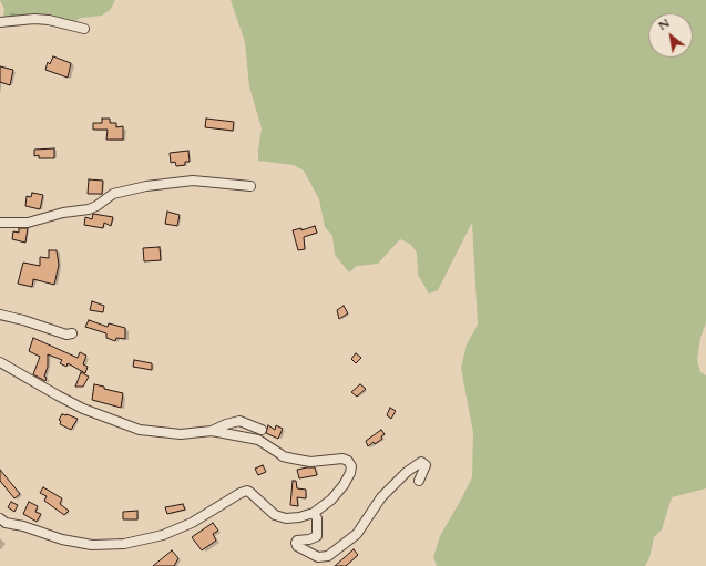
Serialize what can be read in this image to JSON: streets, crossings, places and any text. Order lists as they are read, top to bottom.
{
  "north": "top left"
}
